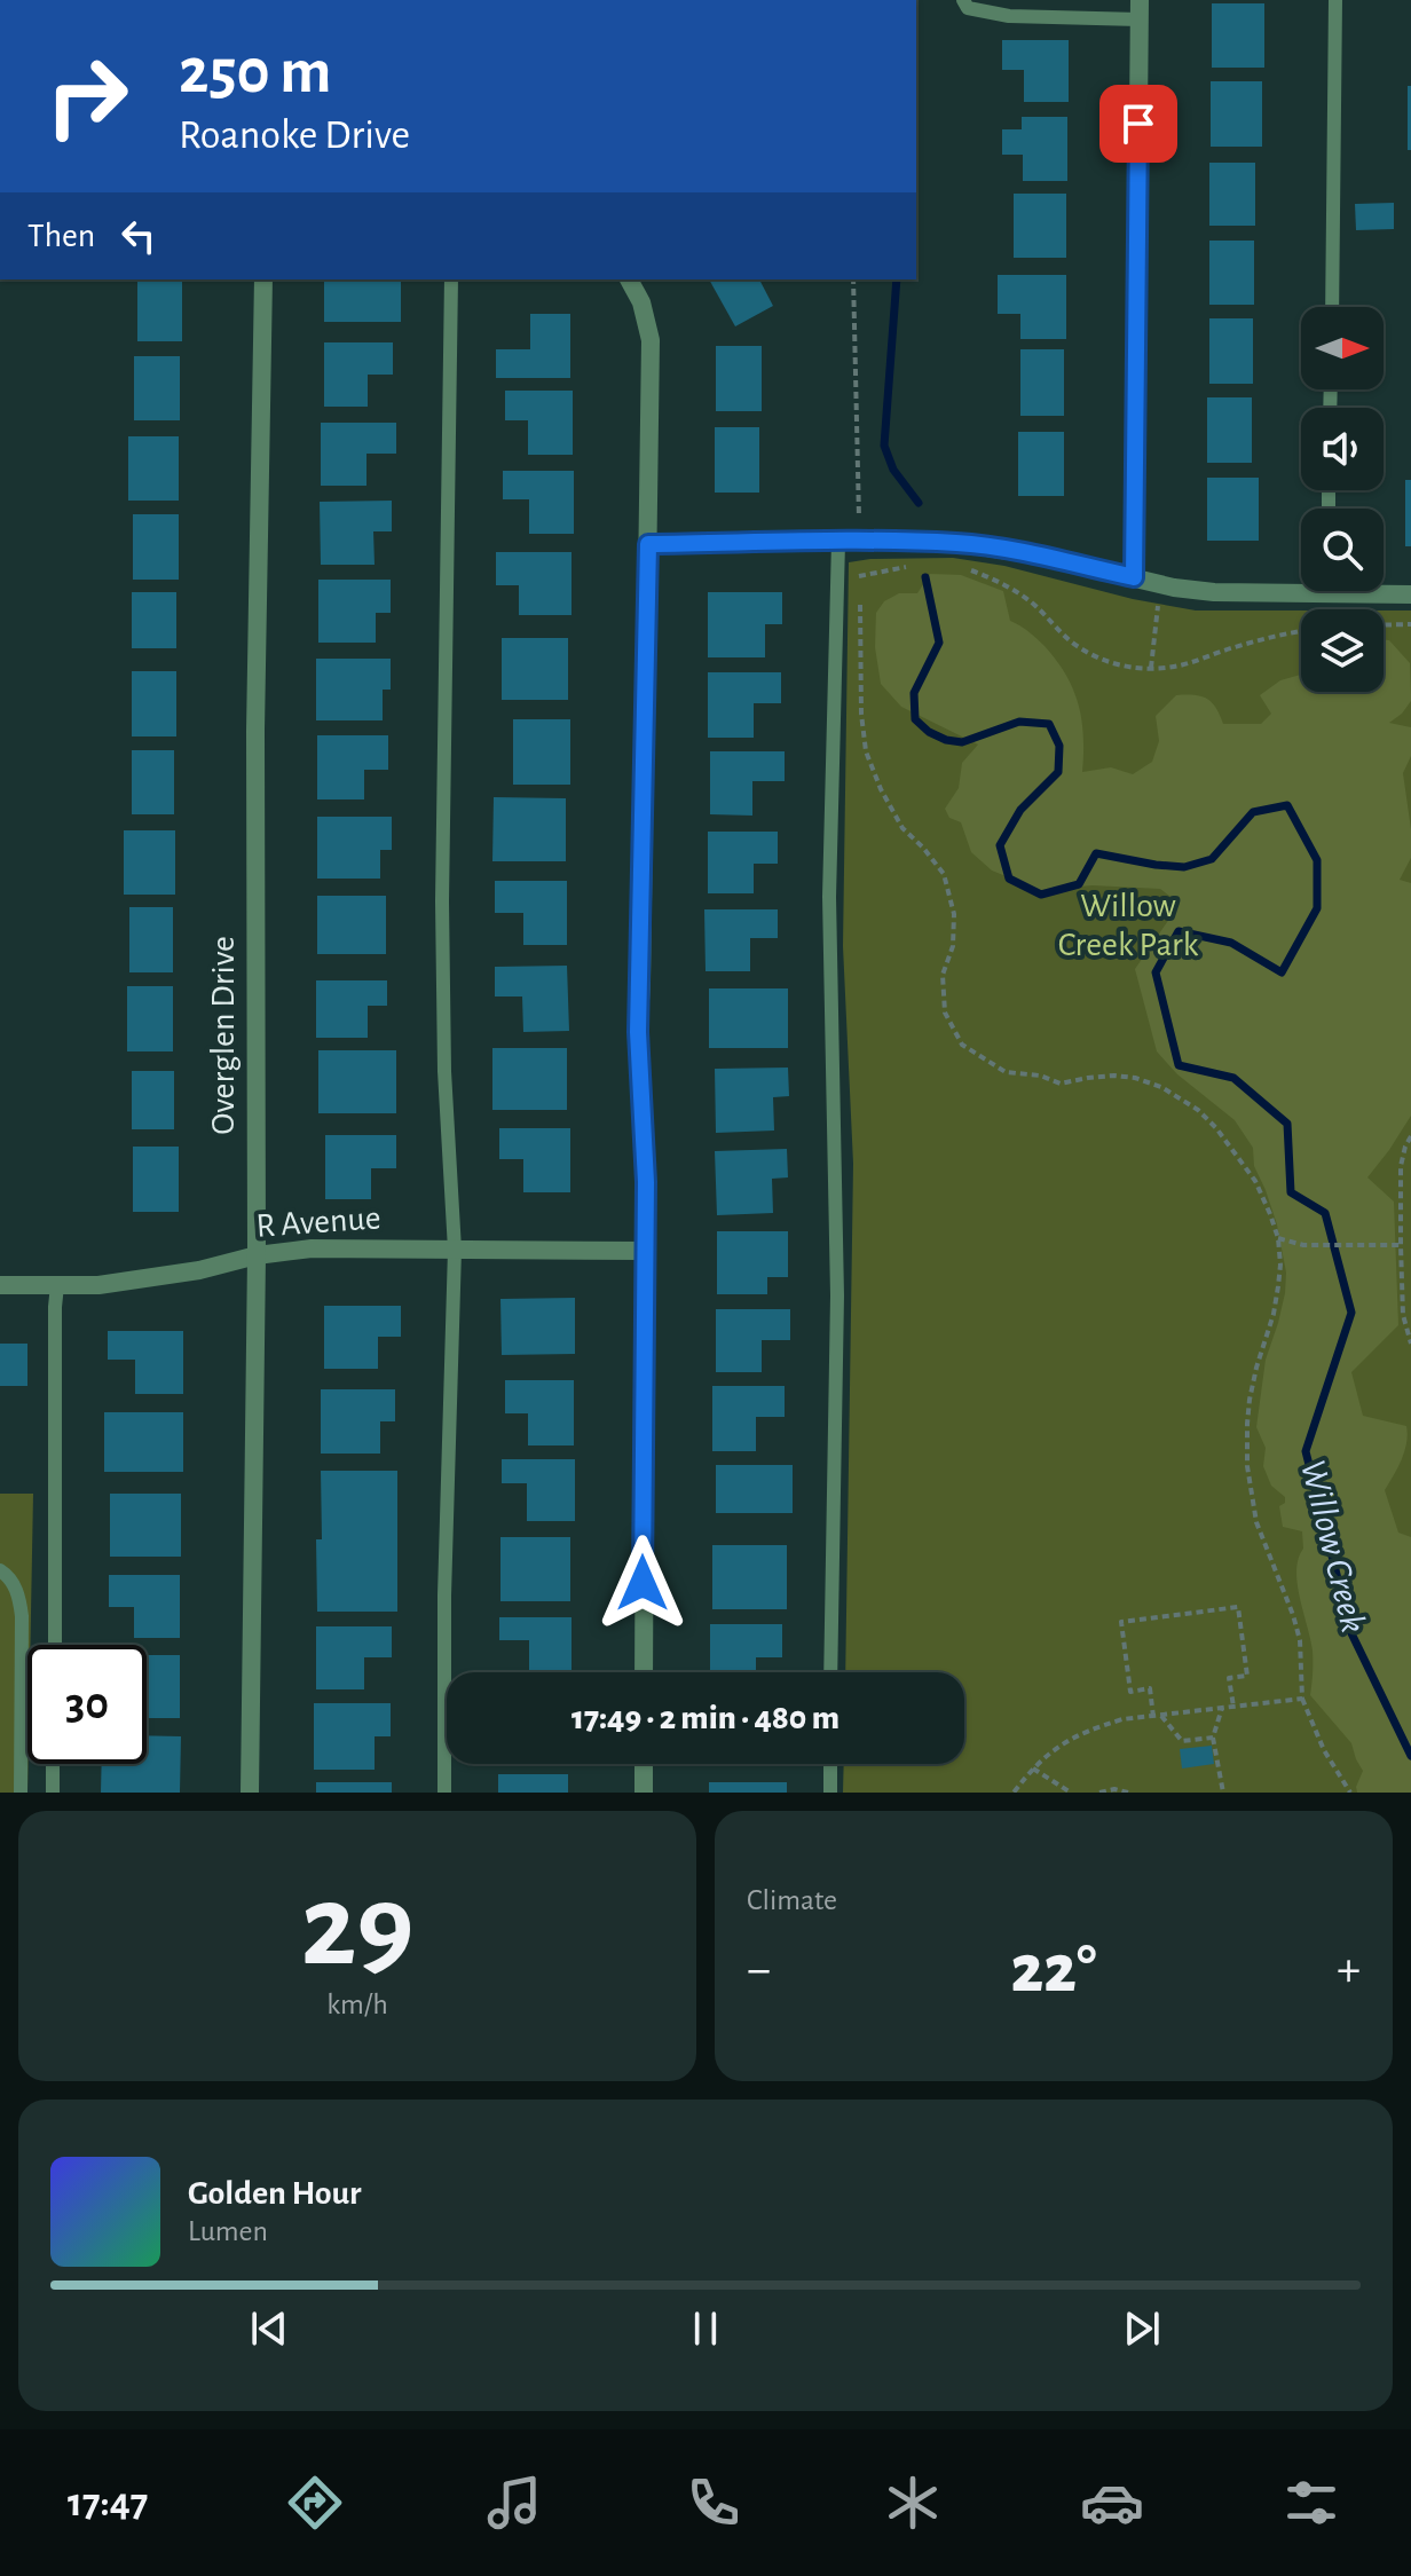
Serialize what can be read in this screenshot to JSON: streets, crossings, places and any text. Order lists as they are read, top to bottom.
{
  "streets": {
    "street": ["Overglen Drive", "R Avenue"]
  },
  "crossings": [
    ["Overglen Drive", "R Avenue"]
  ],
  "water": ["Willow Creek"],
  "parks": ["Willow Creek Park"],
  "north": "right",
  "page": {
    "turn": ["250 m", "Roanoke Drive"],
    "then": "Then",
    "limit": "30",
    "trip": "17:49 · 2 min · 480 m",
    "tile": [
      ["29", "km/h"],
      "Climate"
    ],
    "heat": ["−", "22°", "+"],
    "song": ["Golden Hour", "Lumen"],
    "tabs": "17:47"
  }
}
